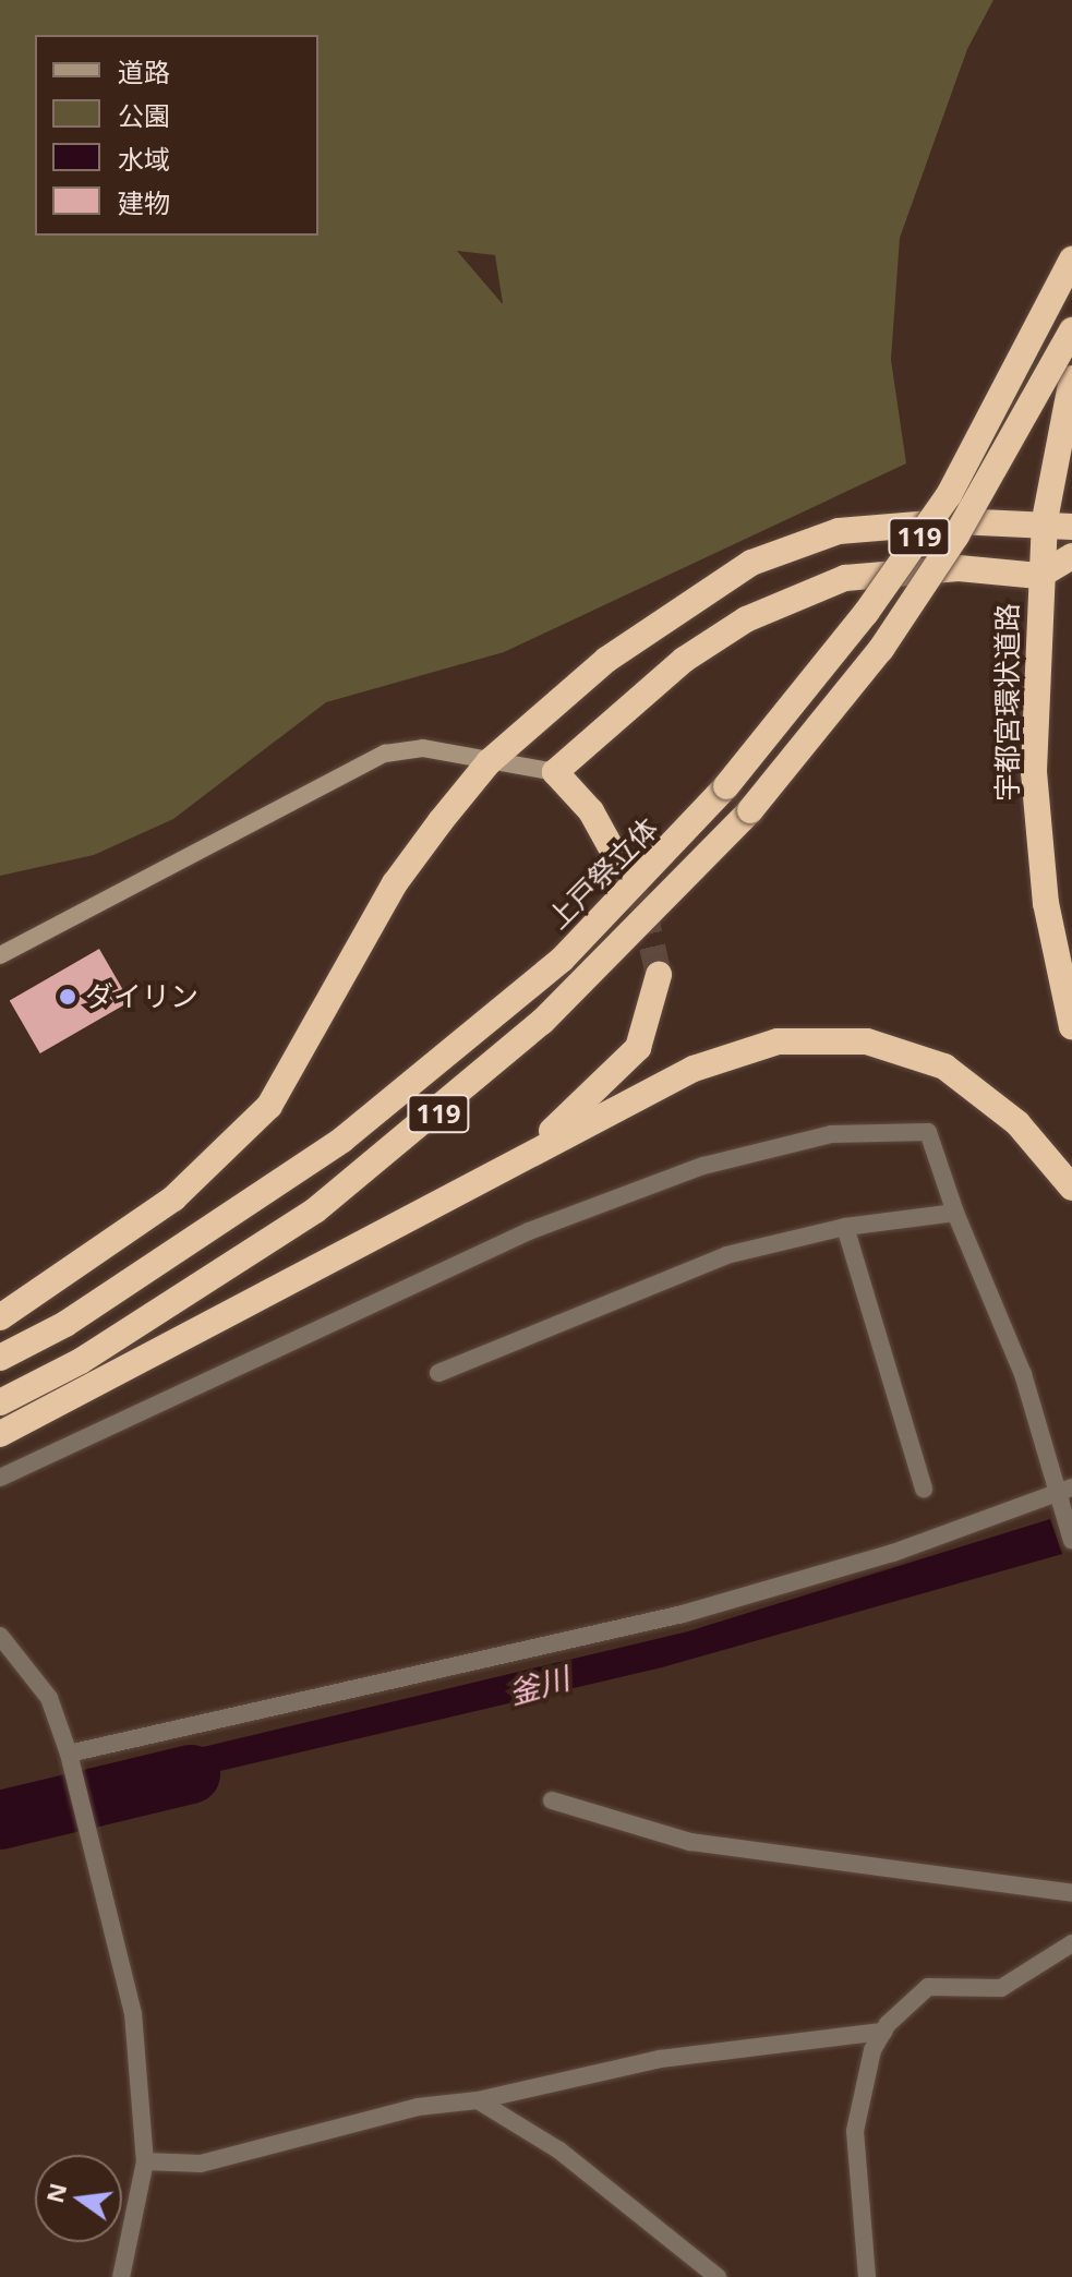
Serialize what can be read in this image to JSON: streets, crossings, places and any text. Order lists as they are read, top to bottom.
{
  "streets": {
    "highway": ["119", "宇都宮環状道路", "上戸祭立体"]
  },
  "crossings": [
    ["119", "宇都宮環状道路"]
  ],
  "water": ["釜川"],
  "places": ["ダイリン"],
  "legend": [
    "道路",
    "公園",
    "水域",
    "建物"
  ],
  "north": "left"
}
